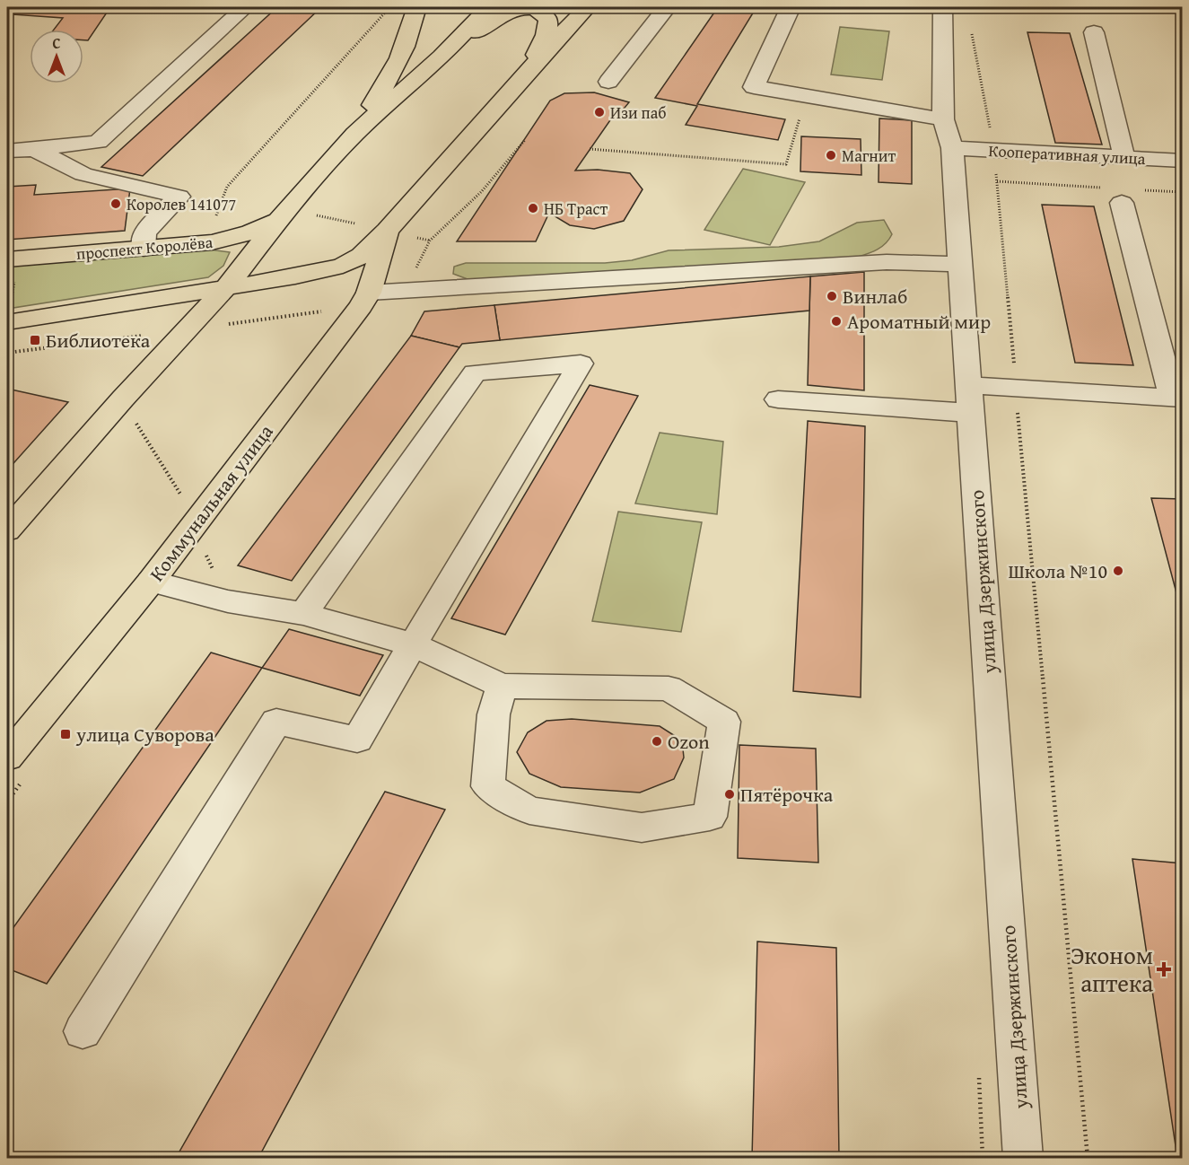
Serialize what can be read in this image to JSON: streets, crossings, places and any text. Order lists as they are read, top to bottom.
{
  "streets": {
    "main road": ["проспект Королёва", "Коммунальная улица"],
    "street": ["Кооперативная улица", "улица Дзержинского"]
  },
  "crossings": [
    ["Кооперативная улица", "улица Дзержинского"]
  ],
  "places": {
    "other": [
      "Изи паб",
      "Магнит",
      "Королев 141077",
      "НБ Траст",
      "Винлаб",
      "Ароматный мир",
      "Школа №10",
      "Ozon",
      "Пятёрочка"
    ],
    "transit": ["Библиотека", "улица Суворова"],
    "health": ["Эконом аптека"]
  },
  "north": "top"
}
